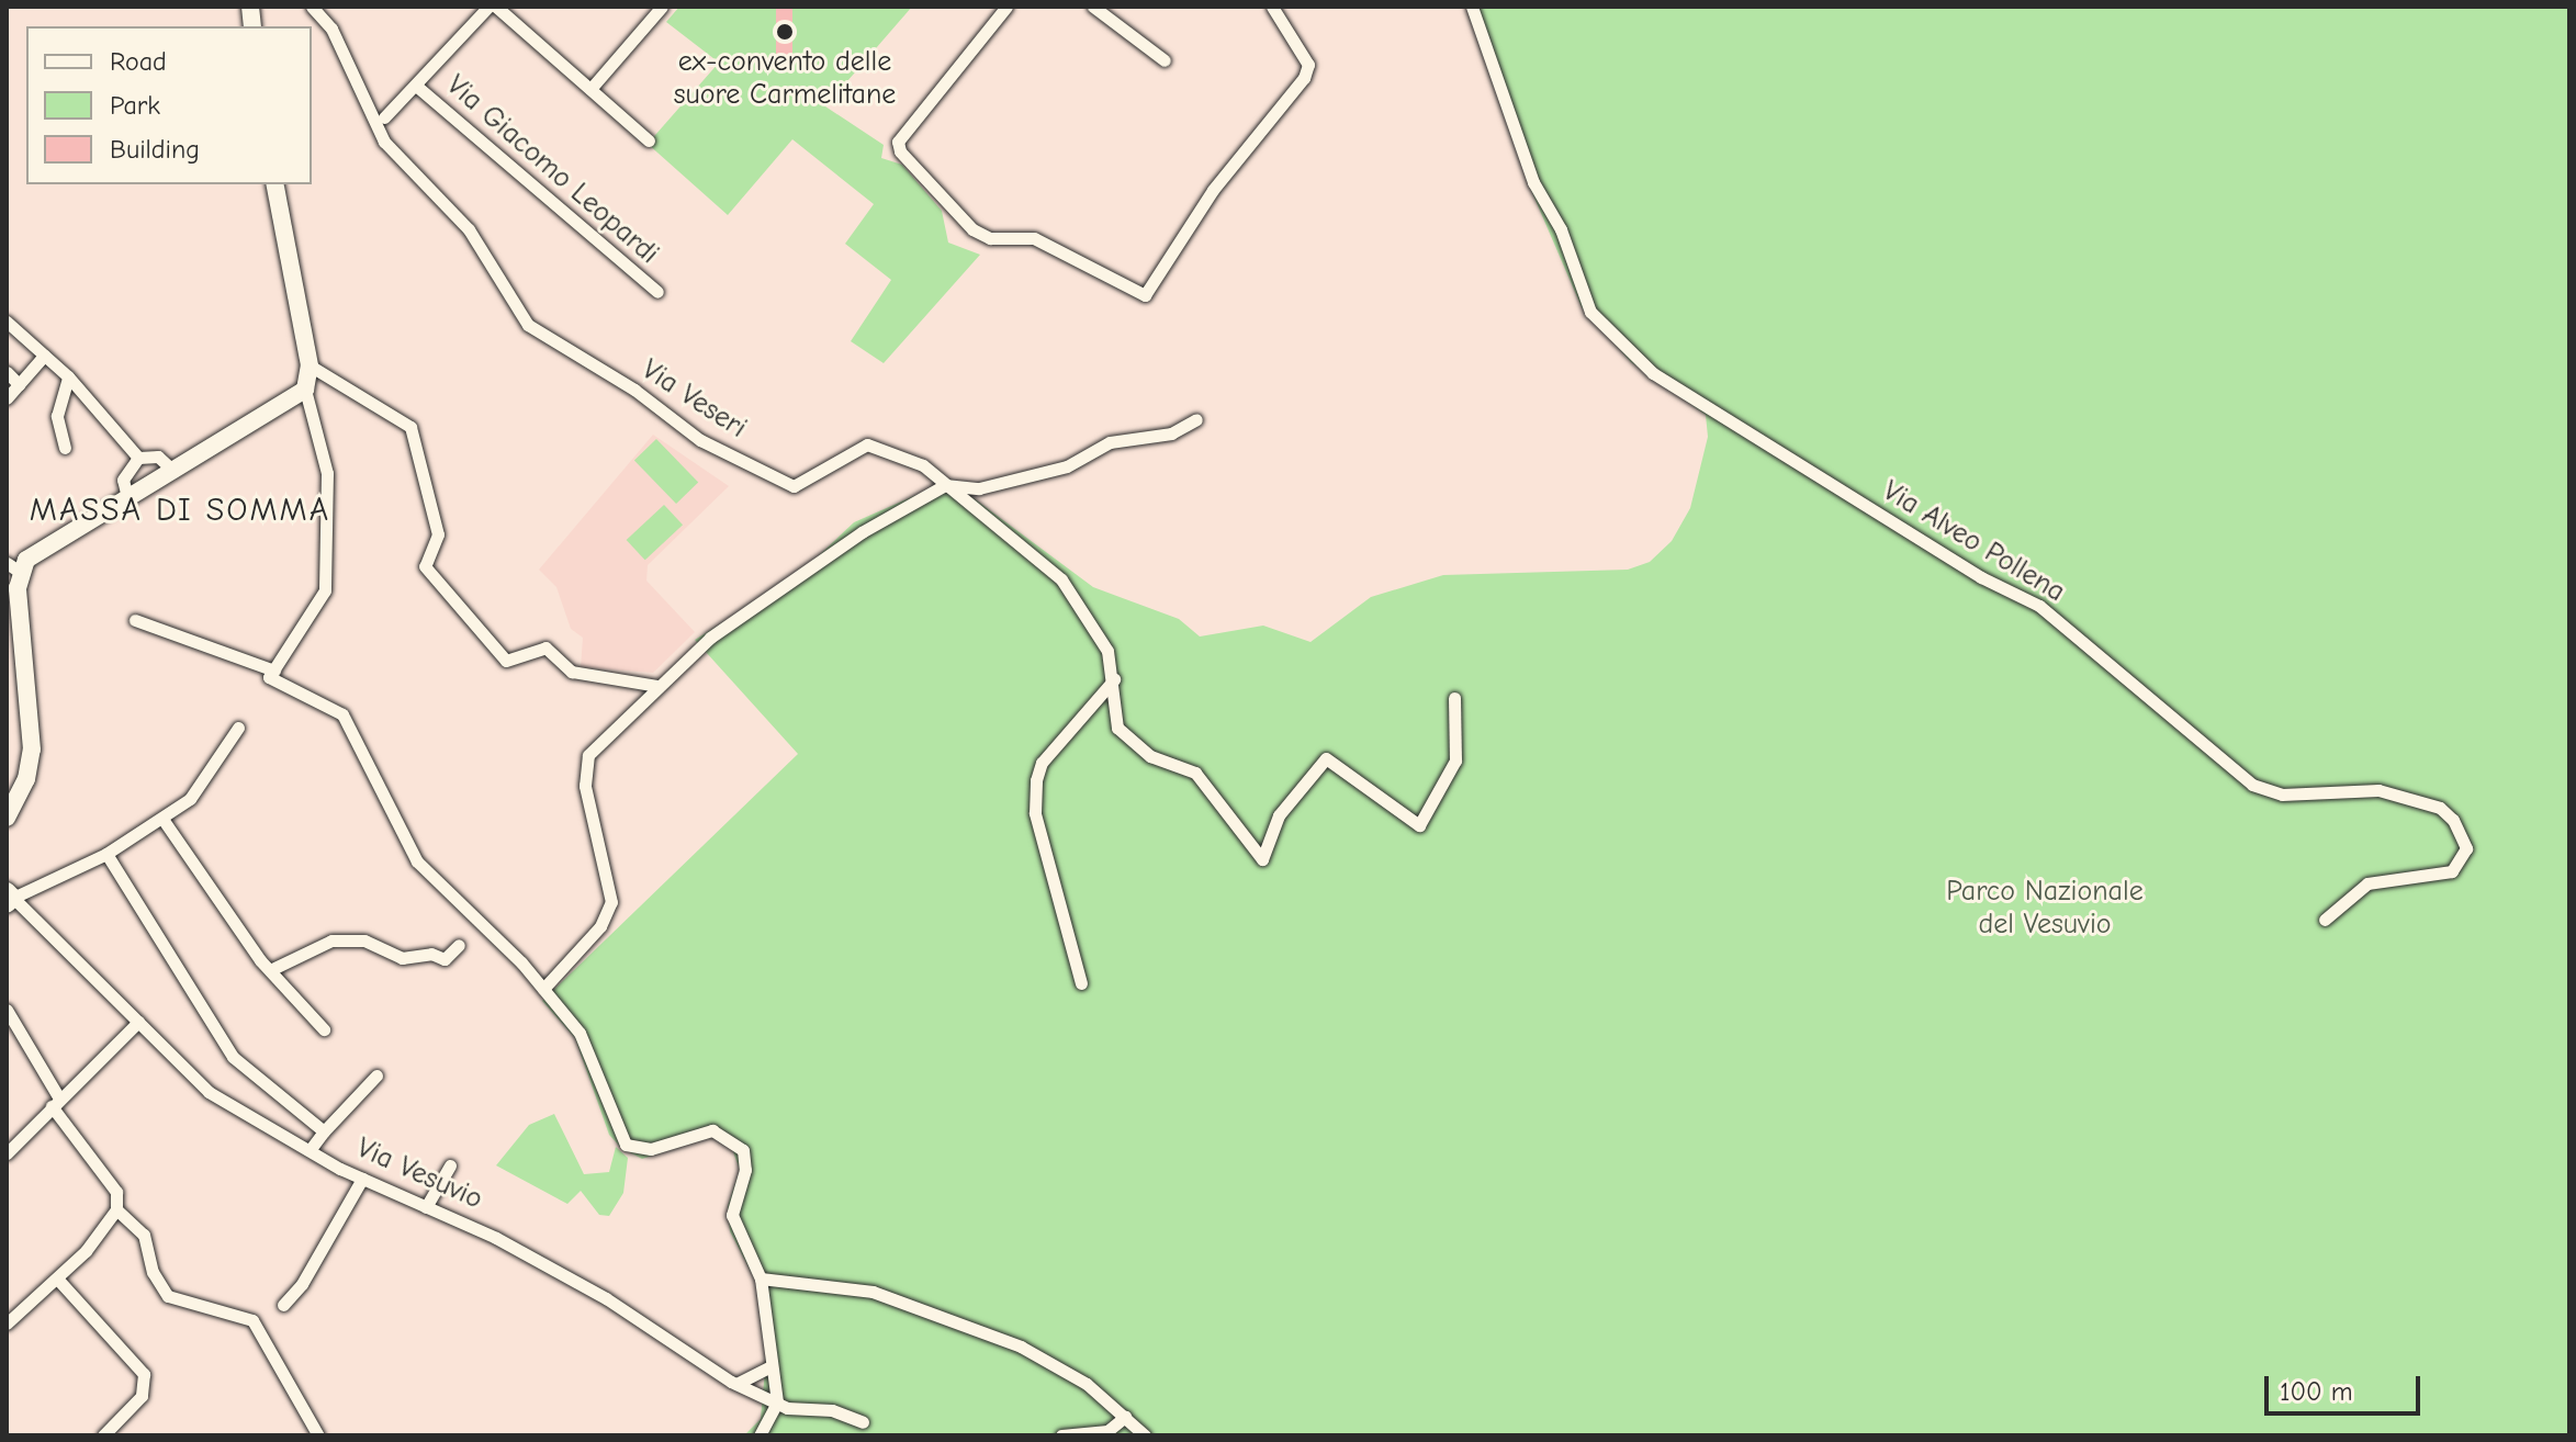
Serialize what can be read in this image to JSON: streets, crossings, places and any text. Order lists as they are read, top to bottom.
{
  "streets": {
    "street": [
      "Via Giacomo Leopardi",
      "Via Veseri",
      "Via Alveo Pollena",
      "Via Vesuvio"
    ]
  },
  "districts": ["MASSA DI SOMMA"],
  "parks": ["Parco Nazionale del Vesuvio"],
  "places": ["ex-convento delle suore Carmelitane"],
  "legend": ["Road", "Park", "Building"],
  "scale_bar": "100 m"
}
